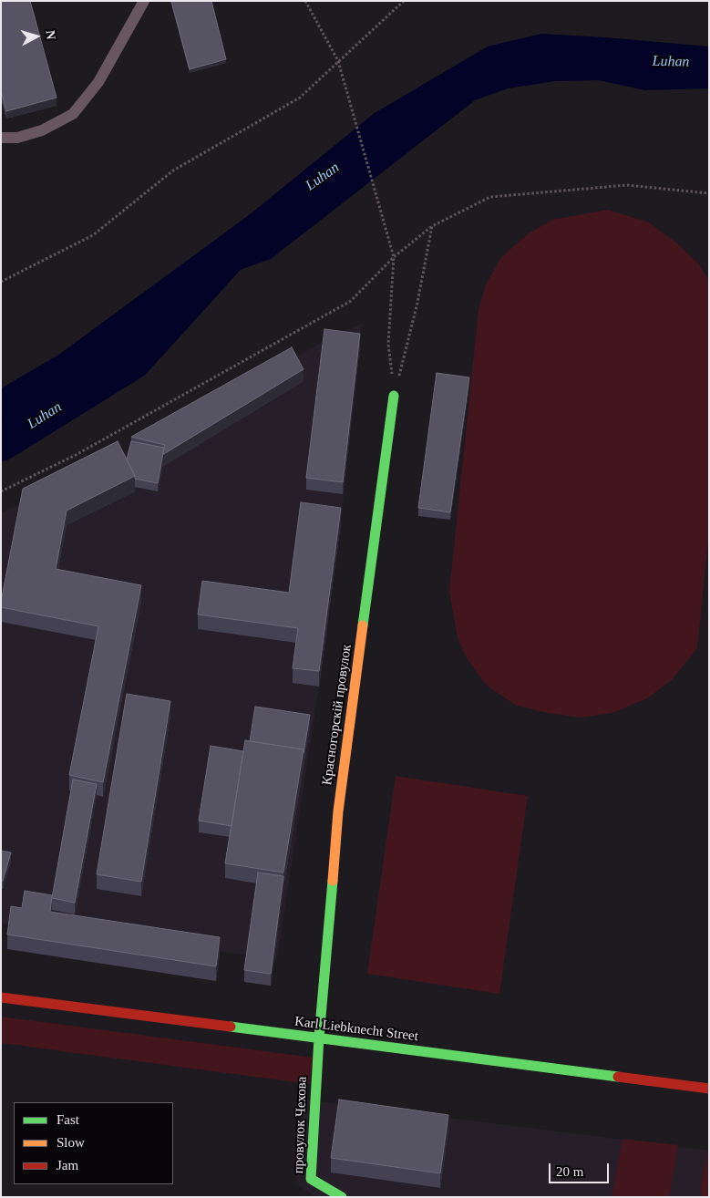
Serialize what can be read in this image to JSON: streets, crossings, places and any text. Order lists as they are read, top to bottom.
{
  "streets": {
    "street": ["Красногорскій провулок", "Karl Liebknecht Street", "провулок Чехова"]
  },
  "crossings": [
    ["Красногорскій провулок", "Karl Liebknecht Street"],
    ["Красногорскій провулок", "провулок Чехова"],
    ["Karl Liebknecht Street", "провулок Чехова"]
  ],
  "water": ["Luhan"],
  "legend": ["Fast", "Slow", "Jam"],
  "scale_bar": "20 m",
  "north": "right"
}
